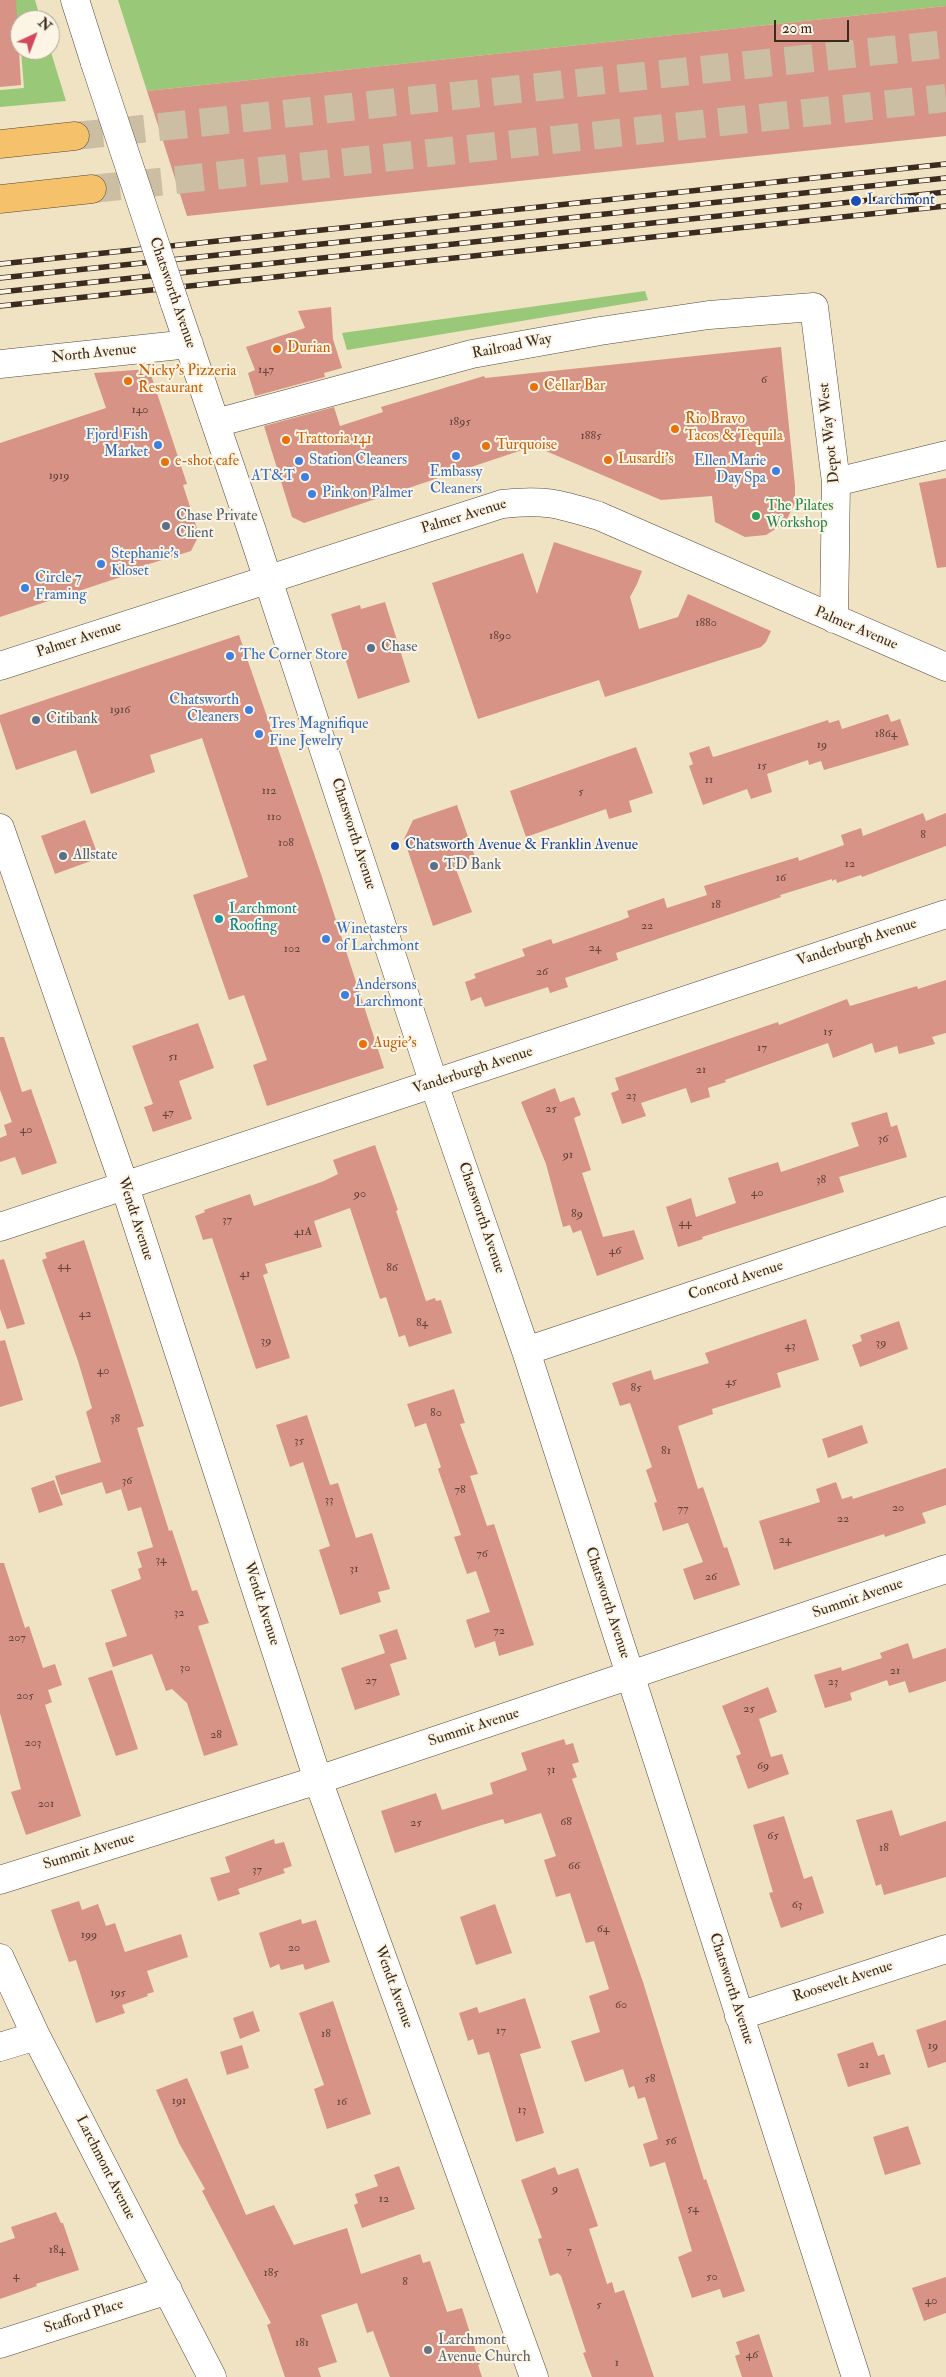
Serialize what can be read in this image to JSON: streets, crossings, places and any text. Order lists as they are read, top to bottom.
{
  "streets": {
    "street": [
      "Chatsworth Avenue",
      "Railroad Way",
      "North Avenue",
      "Depot Way West",
      "Palmer Avenue",
      "Vanderburgh Avenue",
      "Wendt Avenue",
      "Concord Avenue",
      "Summit Avenue",
      "Roosevelt Avenue",
      "Larchmont Avenue",
      "Stafford Place"
    ]
  },
  "crossings": [
    ["Chatsworth Avenue", "Railroad Way"],
    ["Chatsworth Avenue", "North Avenue"],
    ["Chatsworth Avenue", "Palmer Avenue"],
    ["Chatsworth Avenue", "Vanderburgh Avenue"],
    ["Chatsworth Avenue", "Concord Avenue"],
    ["Chatsworth Avenue", "Summit Avenue"],
    ["Chatsworth Avenue", "Roosevelt Avenue"],
    ["Railroad Way", "Depot Way West"],
    ["Depot Way West", "Palmer Avenue"],
    ["Vanderburgh Avenue", "Wendt Avenue"],
    ["Wendt Avenue", "Summit Avenue"],
    ["Larchmont Avenue", "Stafford Place"]
  ],
  "places": [
    "Larchmont",
    "Durian",
    "Nicky's Pizzeria Restaurant",
    "Cellar Bar",
    "Rio Bravo Tacos & Tequila",
    "Trattoria 141",
    "Fjord Fish Market",
    "Turquoise",
    "Embassy Cleaners",
    "Lusardi's",
    "Station Cleaners",
    "e-shot cafe",
    "Ellen Marie Day Spa",
    "AT&T",
    "Pink on Palmer",
    "The Pilates Workshop",
    "Chase Private Client",
    "Stephanie's Kloset",
    "Circle 7 Framing",
    "Chase",
    "The Corner Store",
    "Chatsworth Cleaners",
    "Citibank",
    "Tres Magnifique Fine Jewelry",
    "Chatsworth Avenue & Franklin Avenue",
    "Allstate",
    "TD Bank",
    "Larchmont Roofing",
    "Winetasters of Larchmont",
    "Andersons Larchmont",
    "Augie's",
    "Larchmont Avenue Church"
  ],
  "house_numbers": [
    "147",
    "6",
    "140",
    "1895",
    "1885",
    "1919",
    "1880",
    "1890",
    "1916",
    "1864",
    "19",
    "15",
    "11",
    "112",
    "5",
    "110",
    "8",
    "108",
    "12",
    "16",
    "18",
    "22",
    "24",
    "102",
    "26",
    "15",
    "17",
    "51",
    "21",
    "23",
    "25",
    "47",
    "40",
    "36",
    "91",
    "38",
    "40",
    "90",
    "89",
    "37",
    "44",
    "41A",
    "46",
    "44",
    "86",
    "41",
    "42",
    "84",
    "39",
    "39",
    "43",
    "40",
    "45",
    "85",
    "80",
    "38",
    "35",
    "81",
    "36",
    "78",
    "33",
    "20",
    "77",
    "22",
    "24",
    "76",
    "34",
    "31",
    "26",
    "32",
    "72",
    "207",
    "30",
    "21",
    "27",
    "23",
    "205",
    "25",
    "28",
    "203",
    "69",
    "31",
    "201",
    "68",
    "25",
    "65",
    "18",
    "66",
    "37",
    "63",
    "64",
    "199",
    "20",
    "195",
    "60",
    "17",
    "18",
    "19",
    "21",
    "58",
    "191",
    "16",
    "13",
    "56",
    "9",
    "12",
    "54",
    "184",
    "7",
    "185",
    "4",
    "50",
    "8",
    "40",
    "5",
    "181",
    "46",
    "1"
  ],
  "scale_bar": "20 m",
  "north": "top right"
}
